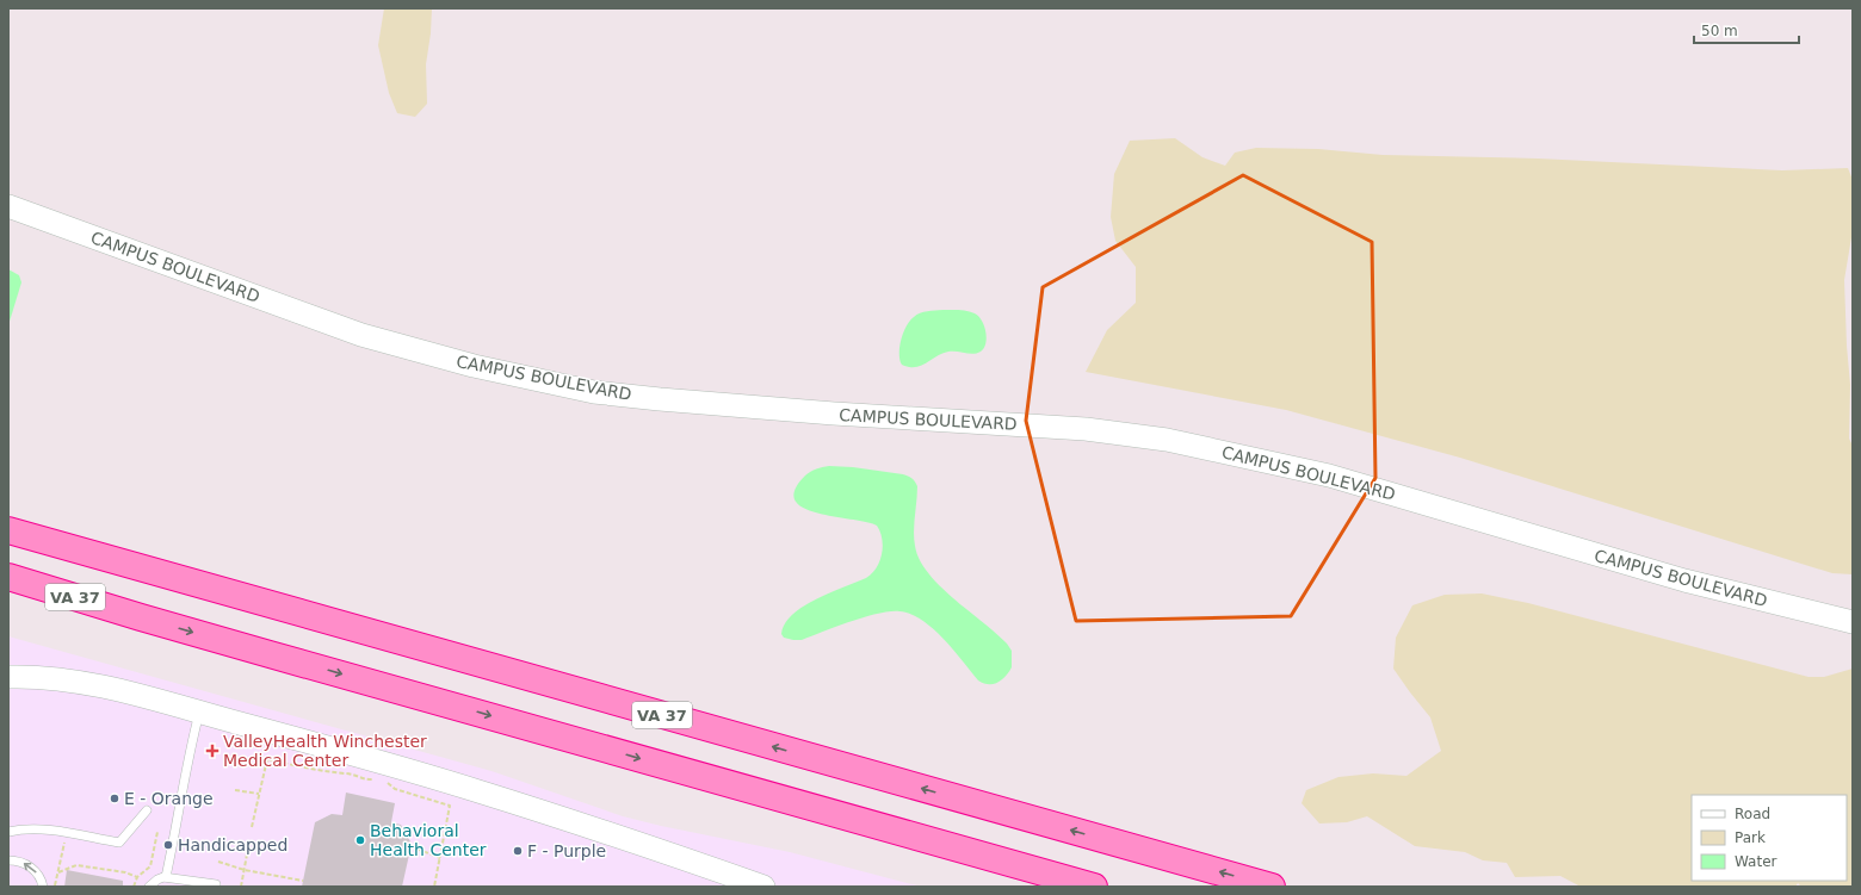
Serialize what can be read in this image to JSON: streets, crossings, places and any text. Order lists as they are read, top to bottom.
{
  "streets": {
    "highway": ["VA 37"],
    "street": ["CAMPUS BOULEVARD"]
  },
  "places": {
    "health": ["ValleyHealth Winchester Medical Center"],
    "other": [
      "E - Orange",
      "Behavioral Health Center",
      "Handicapped",
      "F - Purple"
    ]
  },
  "legend": ["Road", "Park", "Water"],
  "scale_bar": "50 m"
}
